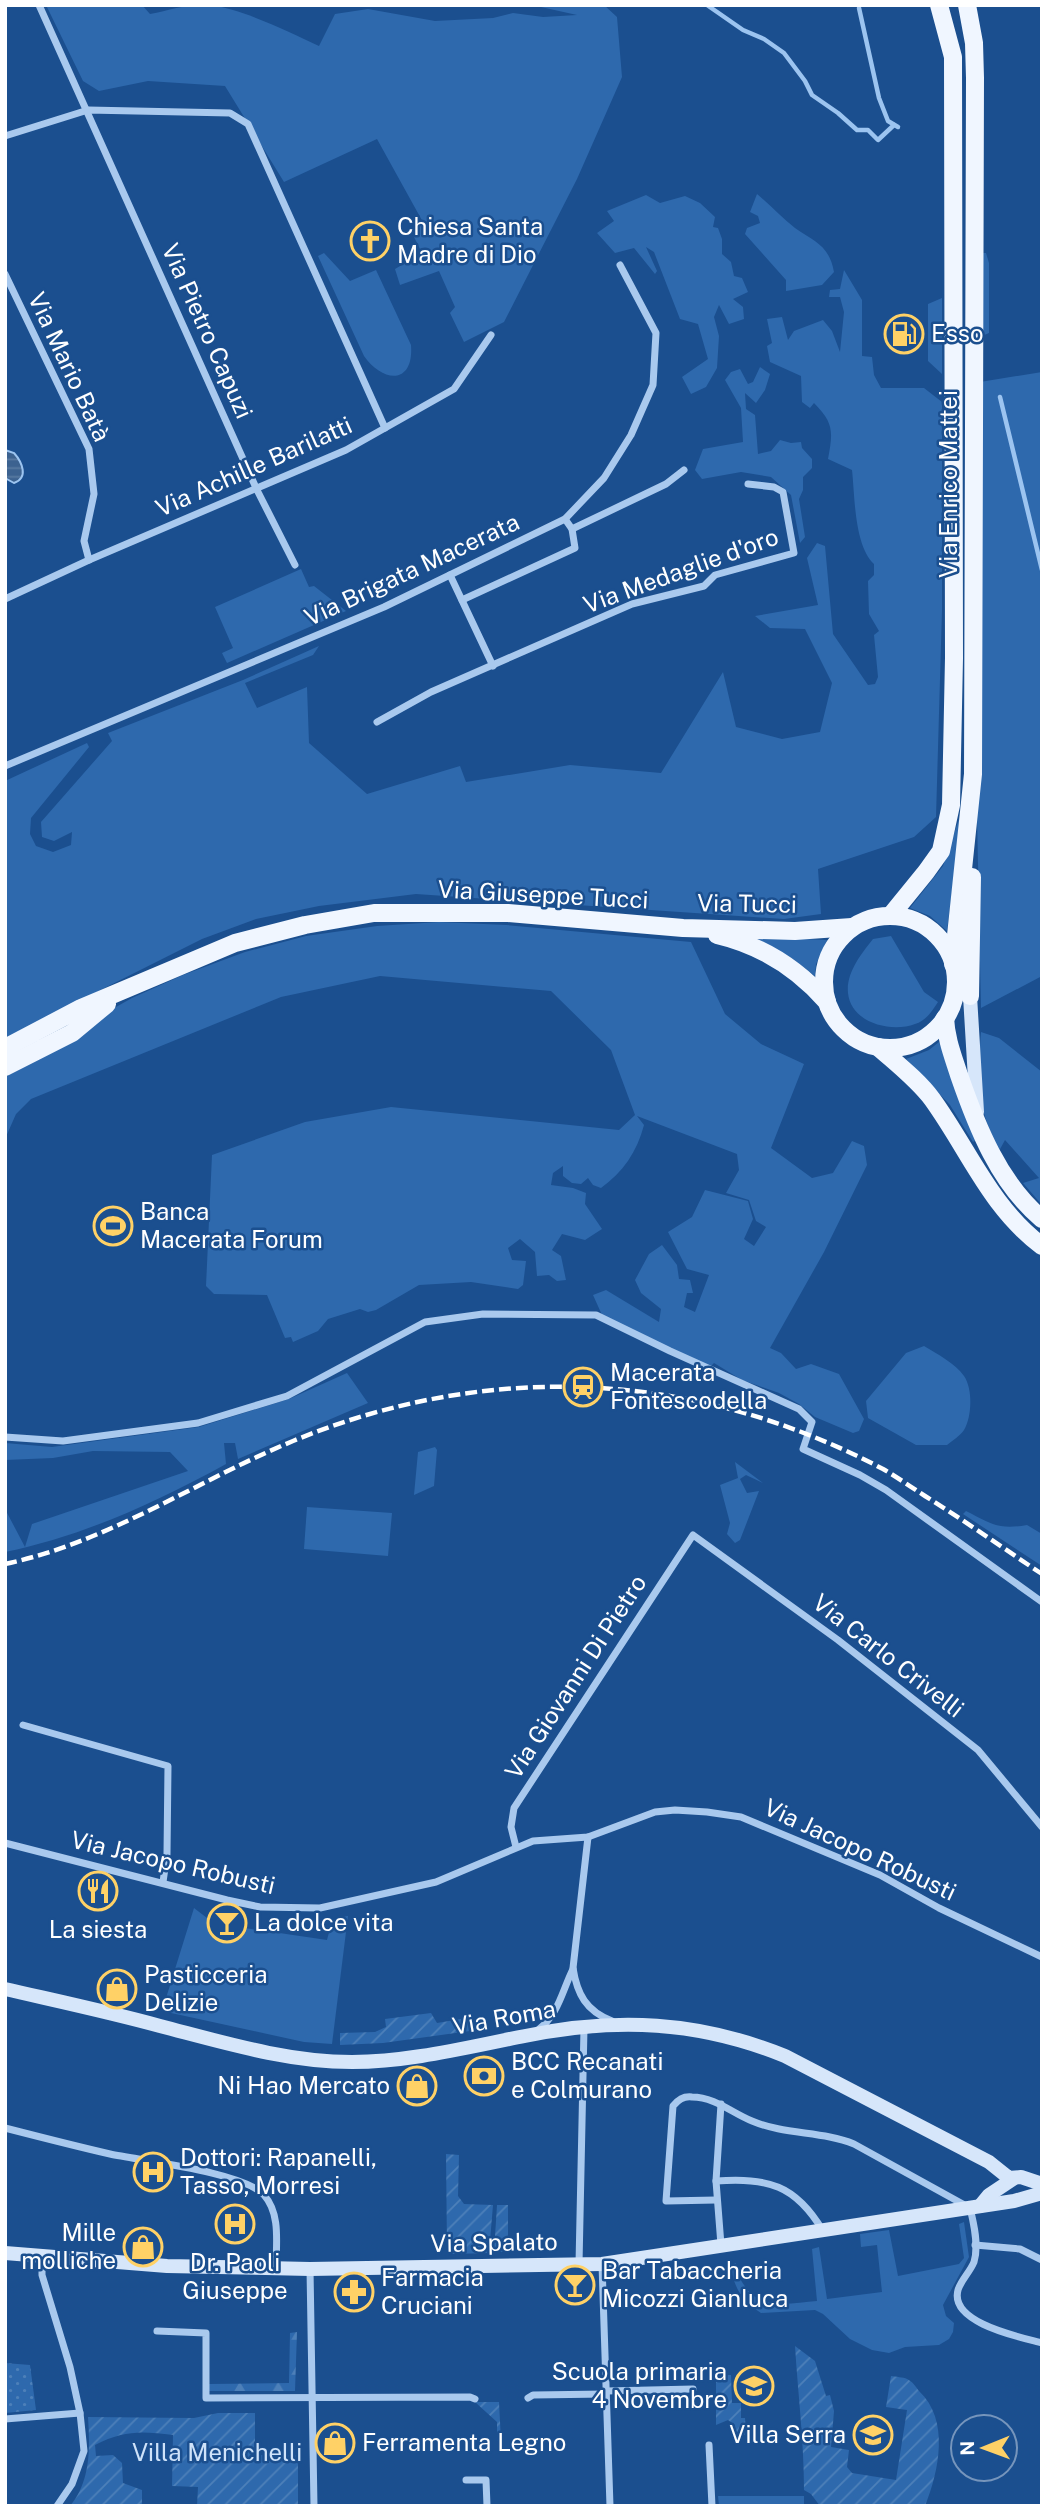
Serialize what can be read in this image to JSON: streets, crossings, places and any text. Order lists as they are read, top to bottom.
{
  "streets": {
    "main road": [
      "Via Enrico Mattei",
      "Via Giuseppe Tucci",
      "Via Tucci",
      "Via Roma",
      "Via Spalato"
    ],
    "street": [
      "Via Pietro Capuzi",
      "Via Mario Batà",
      "Via Achille Barilatti",
      "Via Brigata Macerata",
      "Via Medaglie d'oro",
      "Via Carlo Crivelli",
      "Via Giovanni Di Pietro",
      "Via Jacopo Robusti"
    ]
  },
  "crossings": [
    ["Via Pietro Capuzi", "Via Achille Barilatti"],
    ["Via Mario Batà", "Via Achille Barilatti"],
    ["Via Enrico Mattei", "Via Tucci"],
    ["Via Giuseppe Tucci", "Via Tucci"],
    ["Via Carlo Crivelli", "Via Giovanni Di Pietro"],
    ["Via Giovanni Di Pietro", "Via Jacopo Robusti"],
    ["Via Roma", "Via Spalato"]
  ],
  "parks": ["Villa Menichelli"],
  "places": {
    "church": ["Chiesa Santa Madre di Dio"],
    "fuel station": ["Esso"],
    "sports": ["Banca Macerata Forum"],
    "station": ["Macerata Fontescodella"],
    "restaurant": ["La siesta"],
    "bar": ["La dolce vita", "Bar Tabaccheria Micozzi Gianluca"],
    "shop": [
      "Pasticceria Delizie",
      "Ni Hao Mercato",
      "Mille molliche",
      "Ferramenta Legno"
    ],
    "bank": ["BCC Recanati e Colmurano"],
    "hospital": ["Dottori: Rapanelli, Tasso, Morresi", "Dr. Paoli Giuseppe"],
    "pharmacy": ["Farmacia Cruciani"],
    "school or university": ["Scuola primaria 4 Novembre", "Villa Serra"]
  },
  "north": "left"
}
